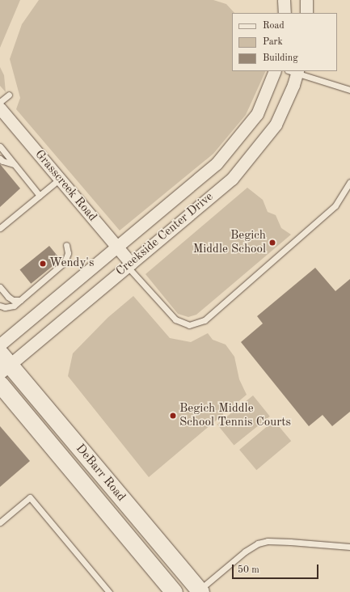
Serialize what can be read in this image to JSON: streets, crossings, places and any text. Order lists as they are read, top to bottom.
{
  "streets": {
    "main road": ["DeBarr Road"],
    "street": ["Grasscreek Road", "Creekside Center Drive"]
  },
  "crossings": [
    ["Grasscreek Road", "Creekside Center Drive"],
    ["Creekside Center Drive", "DeBarr Road"]
  ],
  "places": ["Begich Middle School", "Wendy's", "Begich Middle School Tennis Courts"],
  "legend": ["Road", "Park", "Building"],
  "scale_bar": "50 m"
}
